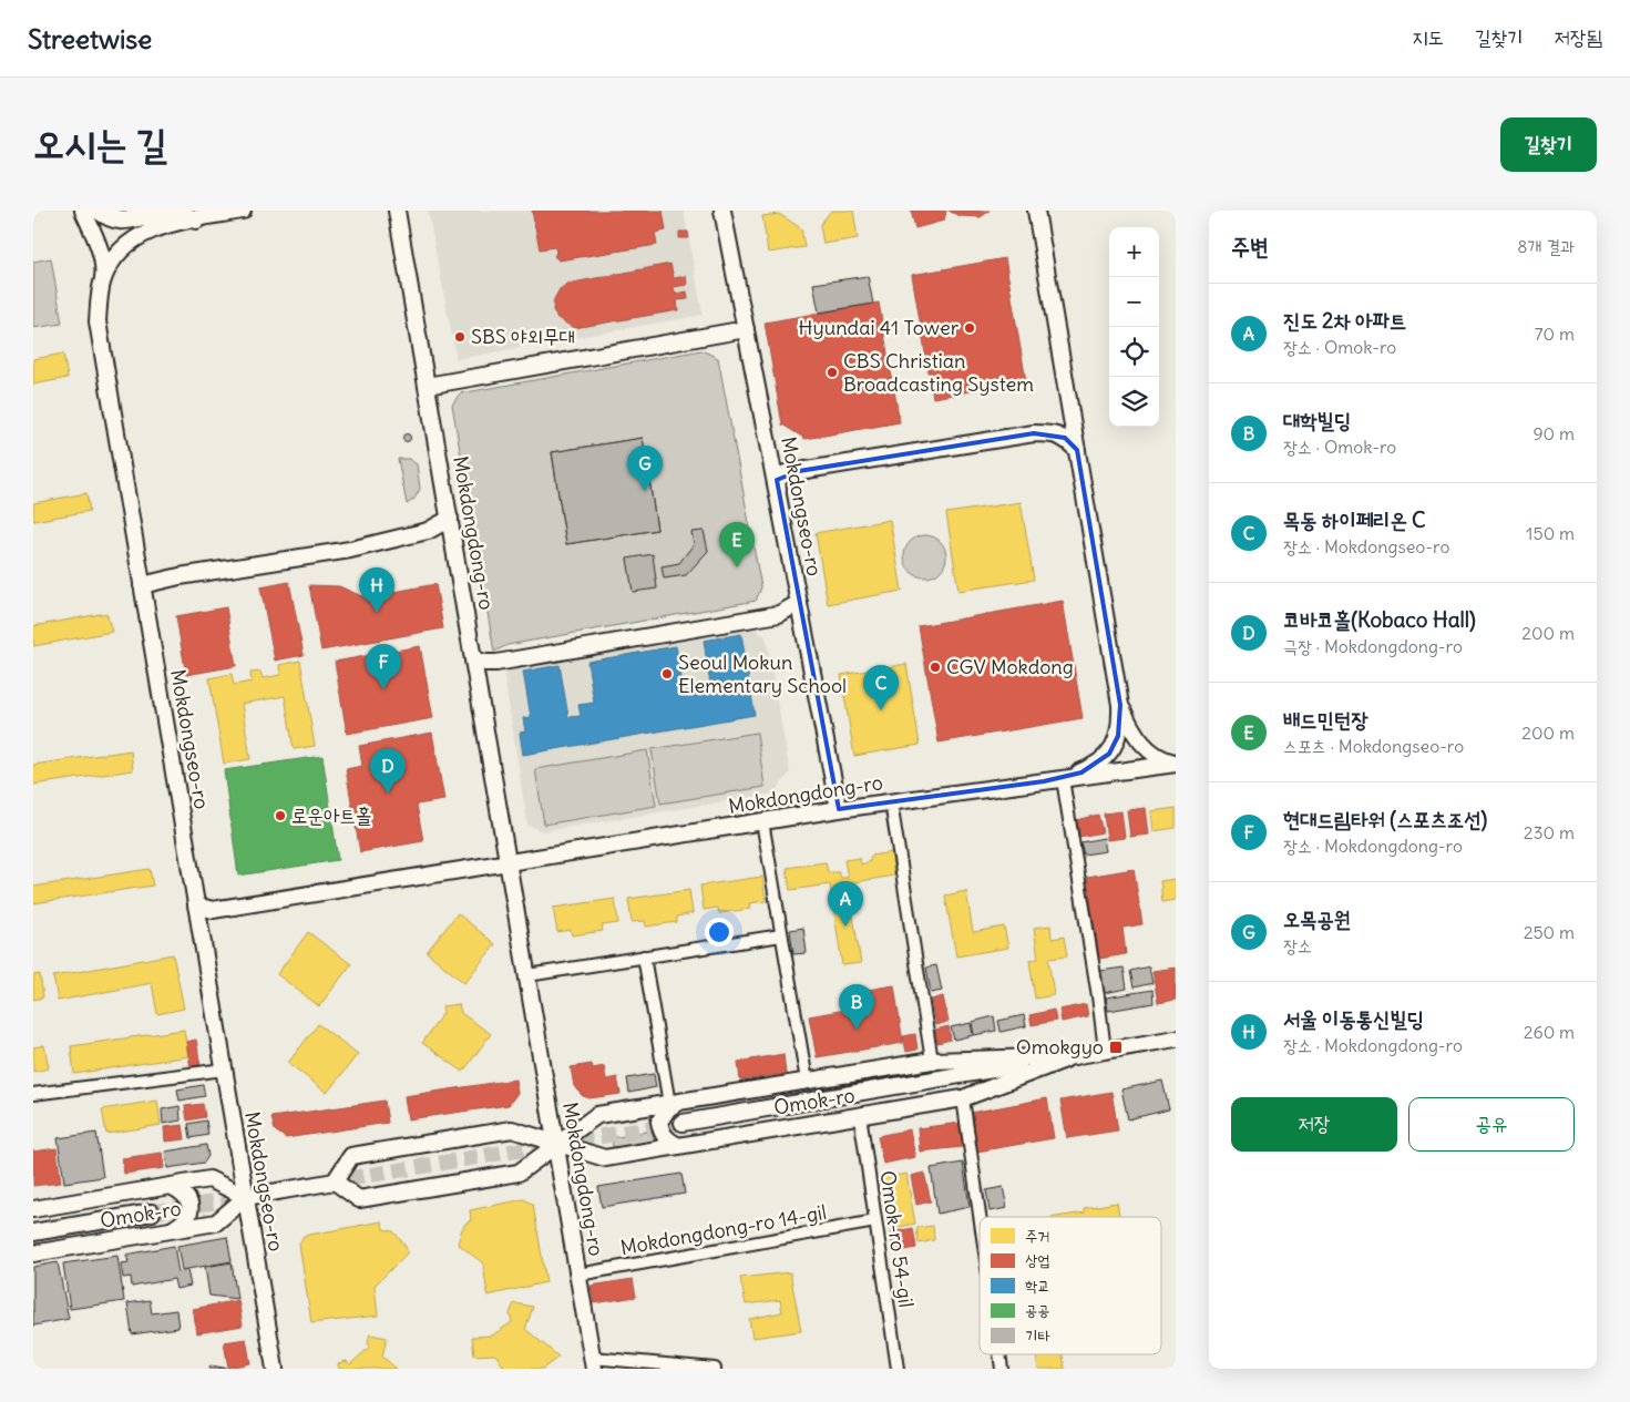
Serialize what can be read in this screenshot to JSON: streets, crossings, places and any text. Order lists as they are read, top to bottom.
{
  "streets": {
    "main road": ["Mokdongseo-ro", "Mokdongdong-ro", "Omok-ro"],
    "street": ["Mokdongdong-ro 14-gil", "Omok-ro 54-gil"]
  },
  "crossings": [
    ["Mokdongseo-ro", "Mokdongdong-ro"],
    ["Mokdongseo-ro", "Omok-ro"],
    ["Mokdongdong-ro", "Omok-ro"],
    ["Mokdongdong-ro", "Mokdongdong-ro 14-gil"],
    ["Omok-ro", "Omok-ro 54-gil"],
    ["Mokdongdong-ro 14-gil", "Omok-ro 54-gil"]
  ],
  "places": {
    "other": [
      "Hyundai 41 Tower",
      "SBS 야외무대",
      "CBS Christian Broadcasting System",
      "CGV Mokdong",
      "Seoul Mokun Elementary School",
      "로운아트홀"
    ],
    "transit": ["Omokgyo"]
  },
  "legend": [
    "주거",
    "상업",
    "학교",
    "공공",
    "기타"
  ],
  "page": {
    "header": "Streetwise",
    "nav": ["지도", "길찾기", "저장됨"],
    "buttons": [
      "길찾기",
      ["저장", "공유"]
    ],
    "title": "오시는 길",
    "heading": ["주변", "8개 결과"],
    "map_buttons": ["+", "−"],
    "list": [
      {
        "mark": "A",
        "name": "진도 2차 아파트",
        "note": "장소 · Omok-ro",
        "value": "70 m"
      },
      {
        "mark": "B",
        "name": "대학빌딩",
        "note": "장소 · Omok-ro",
        "value": "90 m"
      },
      {
        "mark": "C",
        "name": "목동 하이페리온 C",
        "note": "장소 · Mokdongseo-ro",
        "value": "150 m"
      },
      {
        "mark": "D",
        "name": "코바코홀(Kobaco Hall)",
        "note": "극장 · Mokdongdong-ro",
        "value": "200 m"
      },
      {
        "mark": "E",
        "name": "배드민턴장",
        "note": "스포츠 · Mokdongseo-ro",
        "value": "200 m"
      },
      {
        "mark": "F",
        "name": "현대드림타워 (스포츠조선)",
        "note": "장소 · Mokdongdong-ro",
        "value": "230 m"
      },
      {
        "mark": "G",
        "name": "오목공원",
        "note": "장소",
        "value": "250 m"
      },
      {
        "mark": "H",
        "name": "서울 이동통신빌딩",
        "note": "장소 · Mokdongdong-ro",
        "value": "260 m"
      }
    ],
    "pins": [
      "G",
      "E",
      "H",
      "F",
      "C",
      "D",
      "A",
      "B"
    ]
  }
}
